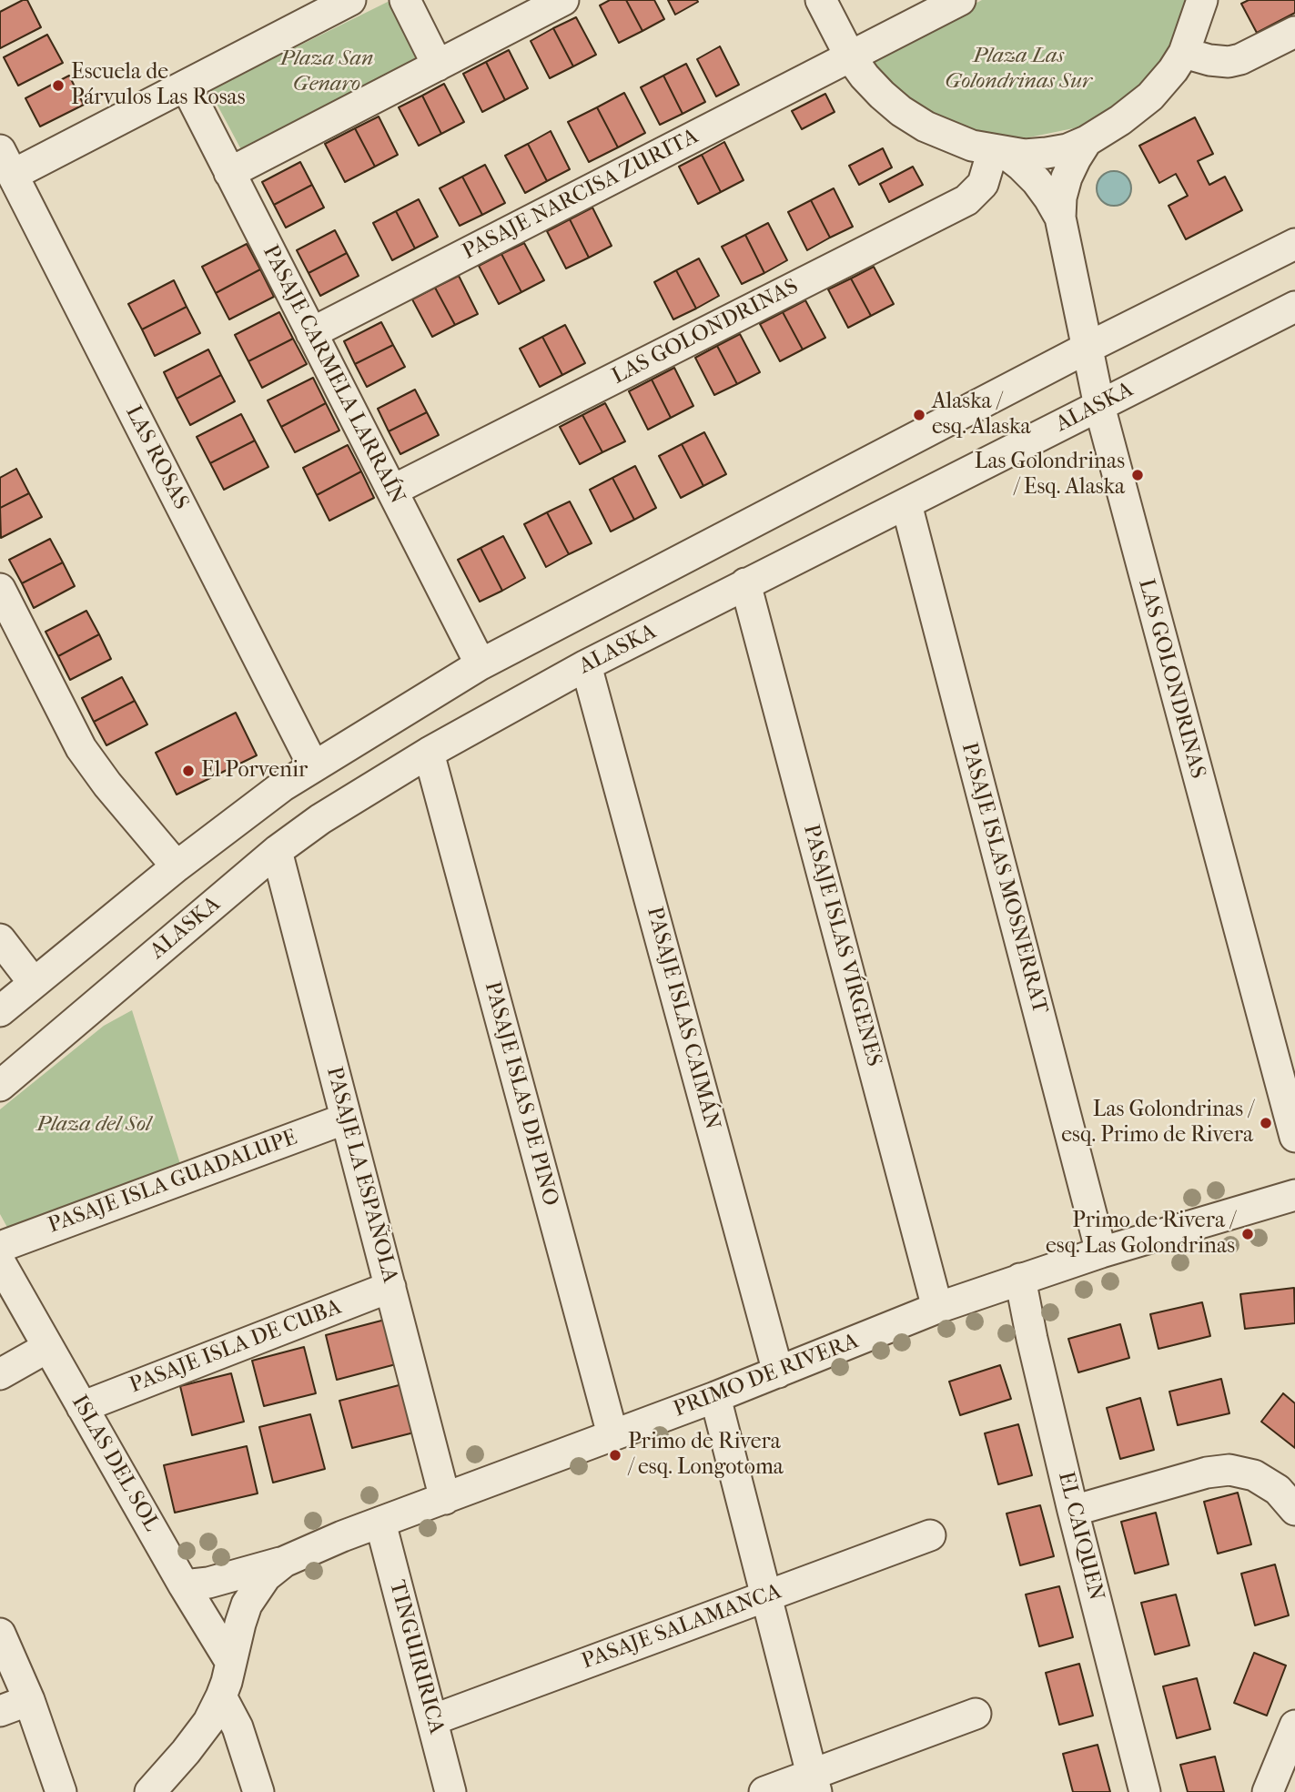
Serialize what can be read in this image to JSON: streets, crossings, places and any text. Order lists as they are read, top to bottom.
{
  "streets": {
    "street": [
      "PASAJE NARCISA ZURITA",
      "LAS GOLONDRINAS",
      "PASAJE CARMELA LARRAÍN",
      "ALASKA",
      "LAS ROSAS",
      "PASAJE ISLAS MOSNERRAT",
      "PASAJE ISLAS VÍRGENES",
      "PASAJE ISLAS CAIMÁN",
      "PASAJE ISLAS DE PINO",
      "PASAJE LA ESPAÑOLA",
      "PASAJE ISLA GUADALUPE",
      "PASAJE ISLA DE CUBA",
      "PRIMO DE RIVERA",
      "ISLAS DEL SOL",
      "EL CAIQUEN",
      "PASAJE SALAMANCA",
      "TINGUIRIRICA"
    ]
  },
  "crossings": [
    ["PASAJE NARCISA ZURITA", "PASAJE CARMELA LARRAÍN"],
    ["LAS GOLONDRINAS", "PASAJE CARMELA LARRAÍN"],
    ["LAS GOLONDRINAS", "ALASKA"],
    ["ALASKA", "PASAJE ISLAS MOSNERRAT"],
    ["ALASKA", "PASAJE ISLAS VÍRGENES"],
    ["ALASKA", "PASAJE ISLAS CAIMÁN"],
    ["ALASKA", "PASAJE ISLAS DE PINO"],
    ["ALASKA", "PASAJE LA ESPAÑOLA"],
    ["PASAJE ISLAS MOSNERRAT", "PRIMO DE RIVERA"],
    ["PASAJE ISLAS VÍRGENES", "PRIMO DE RIVERA"],
    ["PASAJE ISLAS CAIMÁN", "PRIMO DE RIVERA"],
    ["PASAJE ISLAS DE PINO", "PRIMO DE RIVERA"],
    ["PASAJE LA ESPAÑOLA", "PASAJE ISLA GUADALUPE"],
    ["PASAJE LA ESPAÑOLA", "PASAJE ISLA DE CUBA"],
    ["PASAJE LA ESPAÑOLA", "PRIMO DE RIVERA"],
    ["PASAJE ISLA DE CUBA", "ISLAS DEL SOL"],
    ["PRIMO DE RIVERA", "ISLAS DEL SOL"],
    ["PRIMO DE RIVERA", "EL CAIQUEN"],
    ["PRIMO DE RIVERA", "TINGUIRIRICA"],
    ["PASAJE SALAMANCA", "TINGUIRIRICA"]
  ],
  "parks": ["Plaza Las Golondrinas Sur", "Plaza San Genaro", "Plaza del Sol"],
  "places": [
    "Escuela de Párvulos Las Rosas",
    "Alaska / esq. Alaska",
    "Las Golondrinas / Esq. Alaska",
    "El Porvenir",
    "Las Golondrinas / esq. Primo de Rivera",
    "Primo de Rivera / esq. Las Golondrinas",
    "Primo de Rivera / esq. Longotoma"
  ]
}
